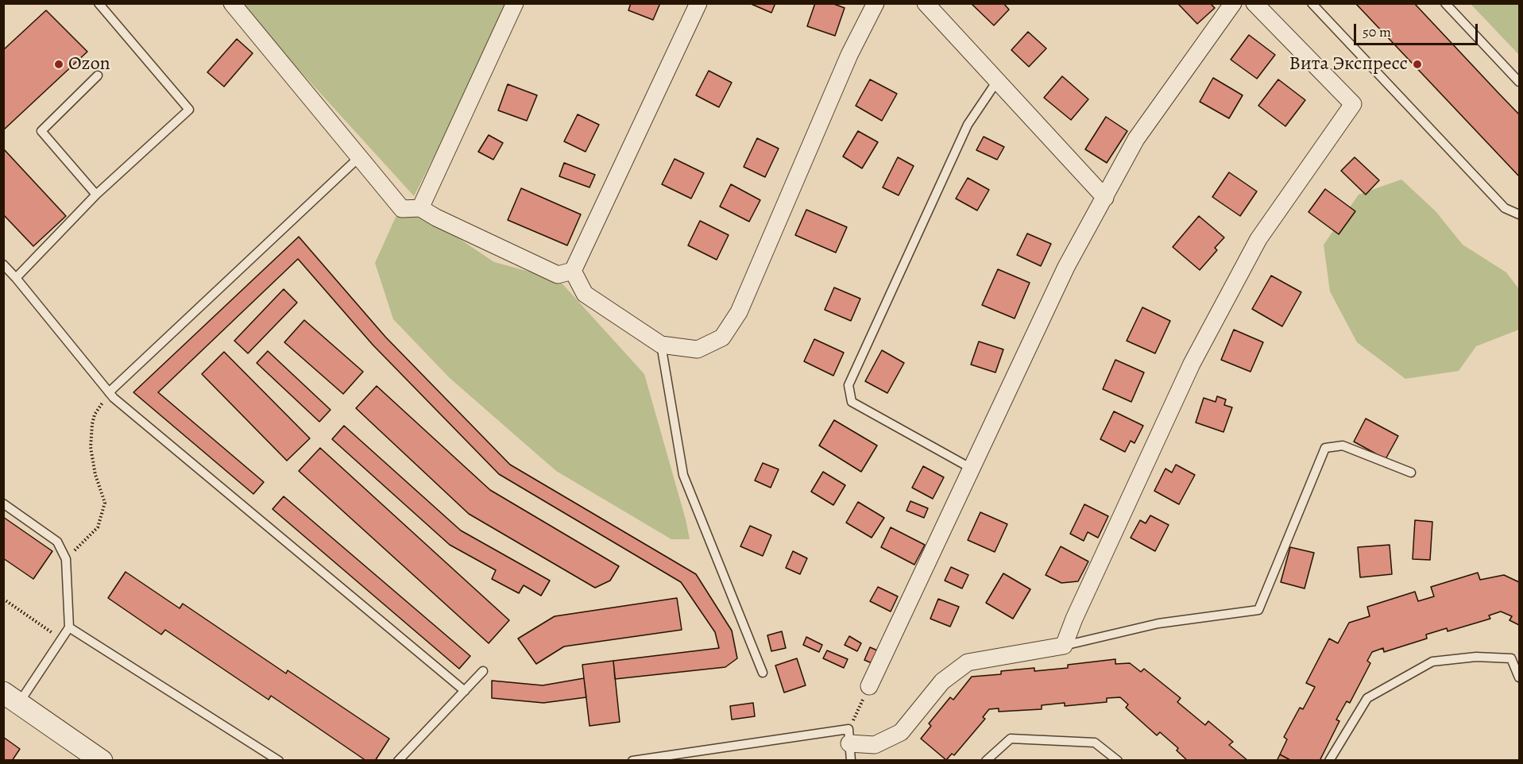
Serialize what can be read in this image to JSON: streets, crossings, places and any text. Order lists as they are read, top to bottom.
{
  "places": ["Ozon", "Вита Экспресс"],
  "scale_bar": "50 m"
}
